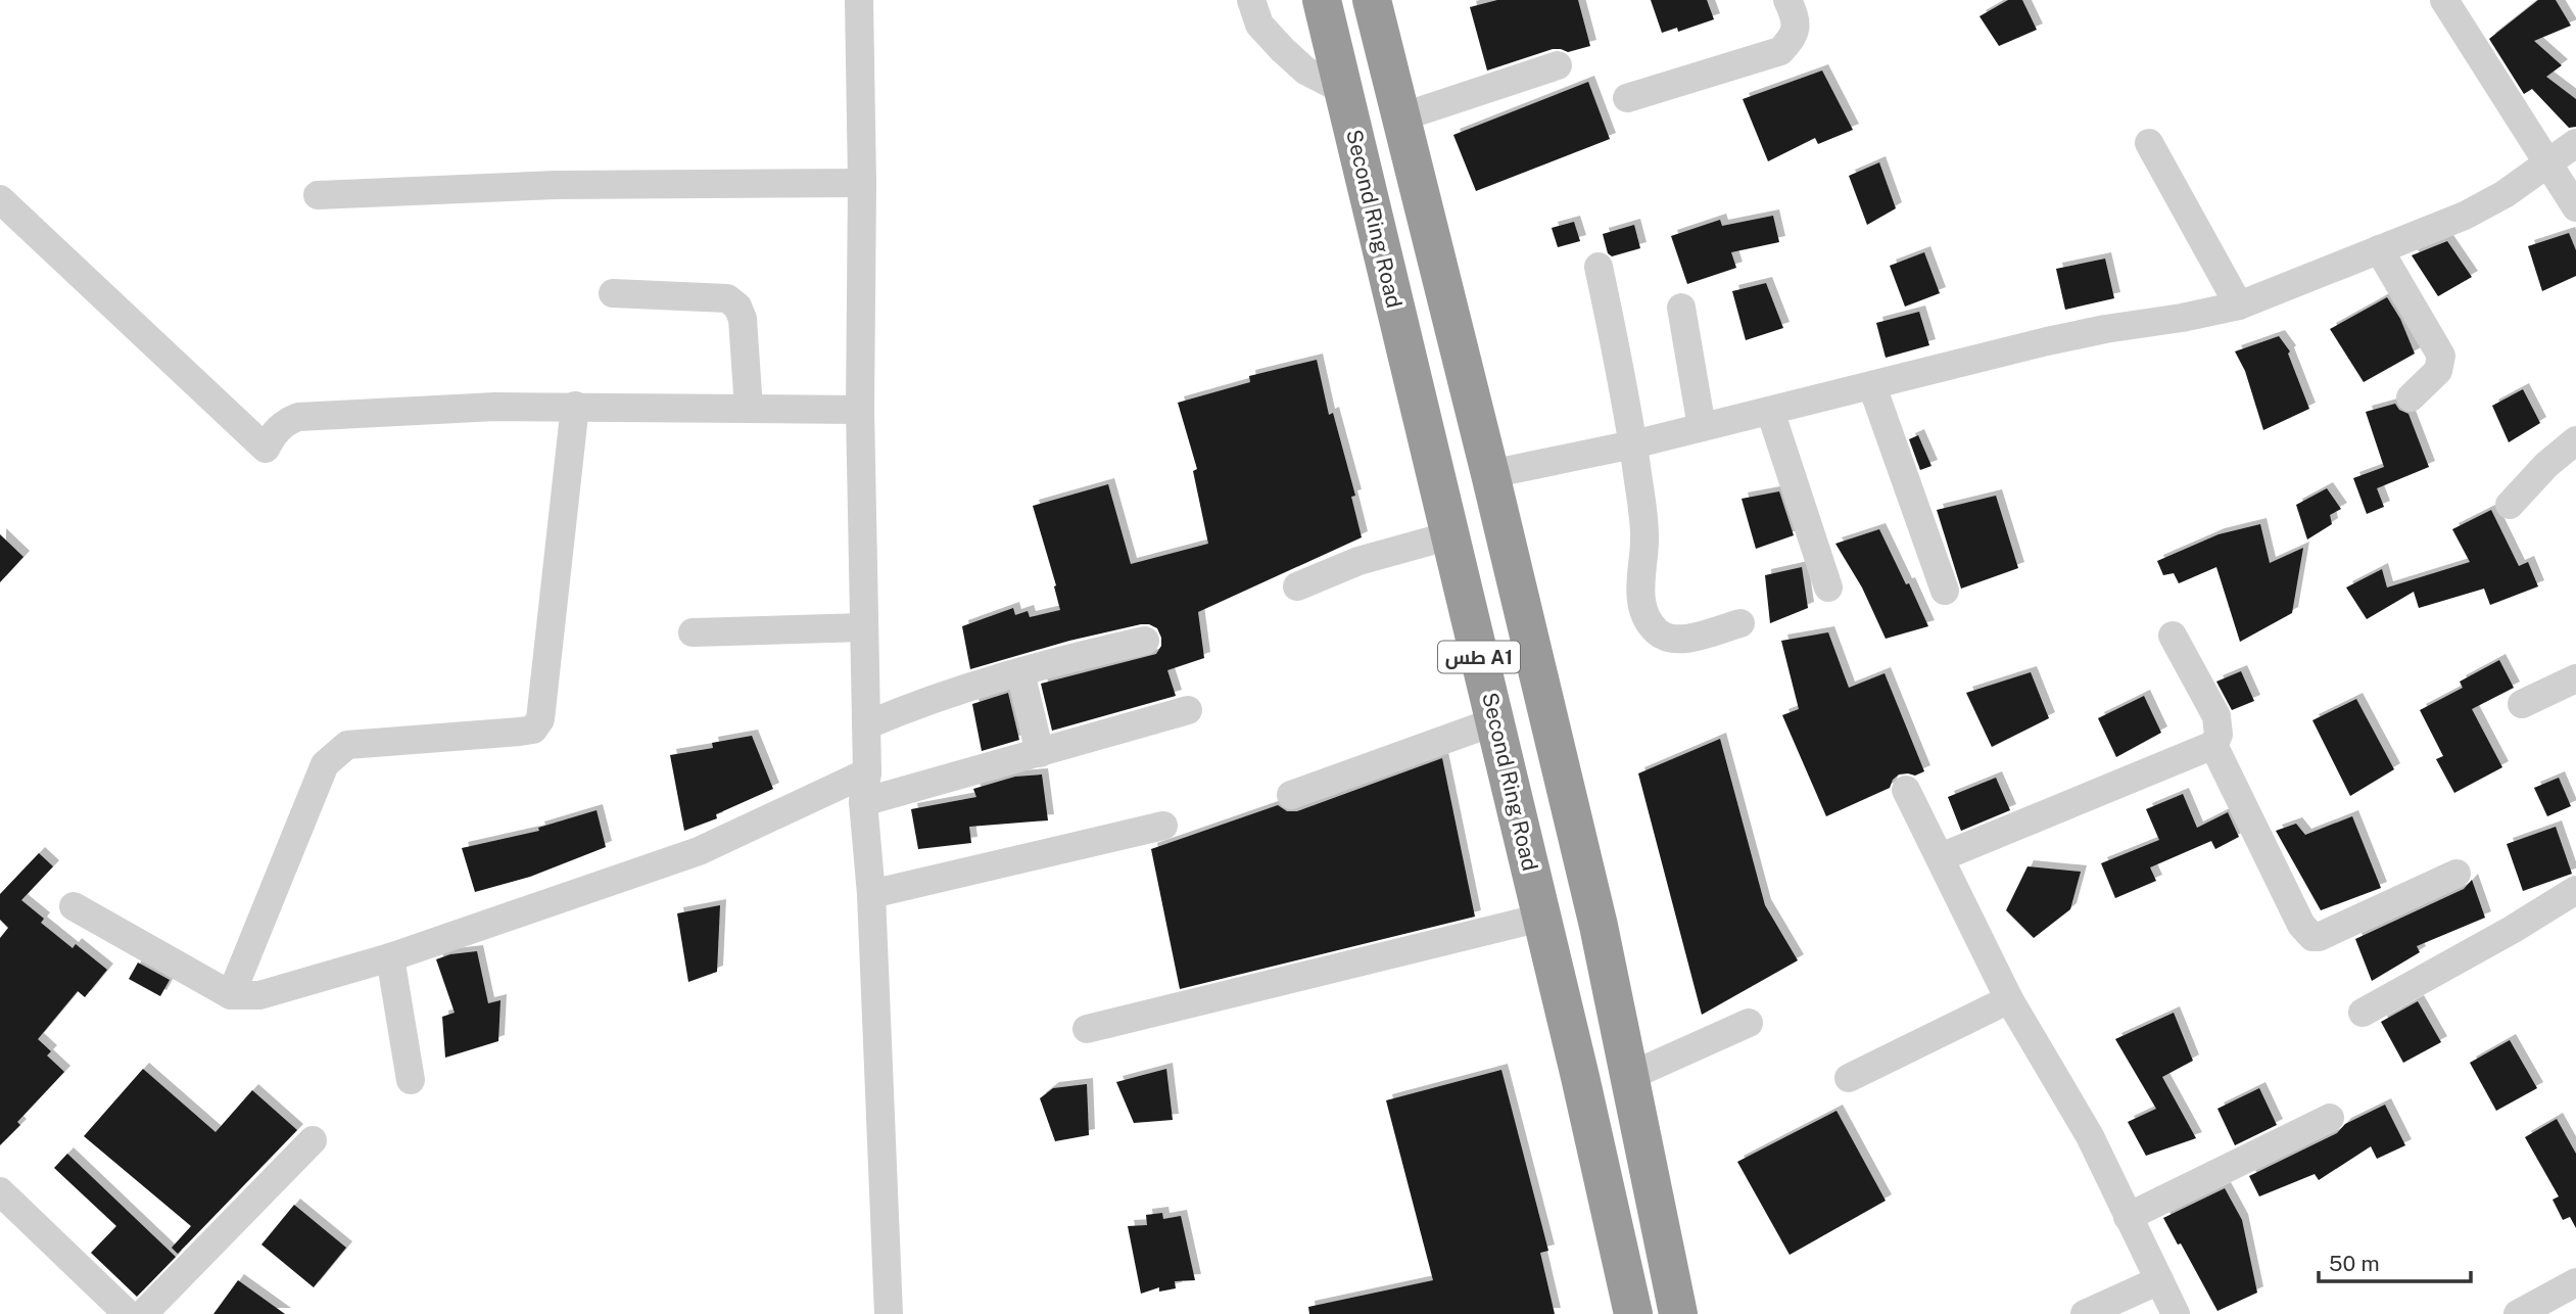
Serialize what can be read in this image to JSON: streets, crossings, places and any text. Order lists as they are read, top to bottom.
{
  "streets": {
    "highway": ["Second Ring Road", "طس A1"]
  },
  "scale_bar": "50 m"
}
